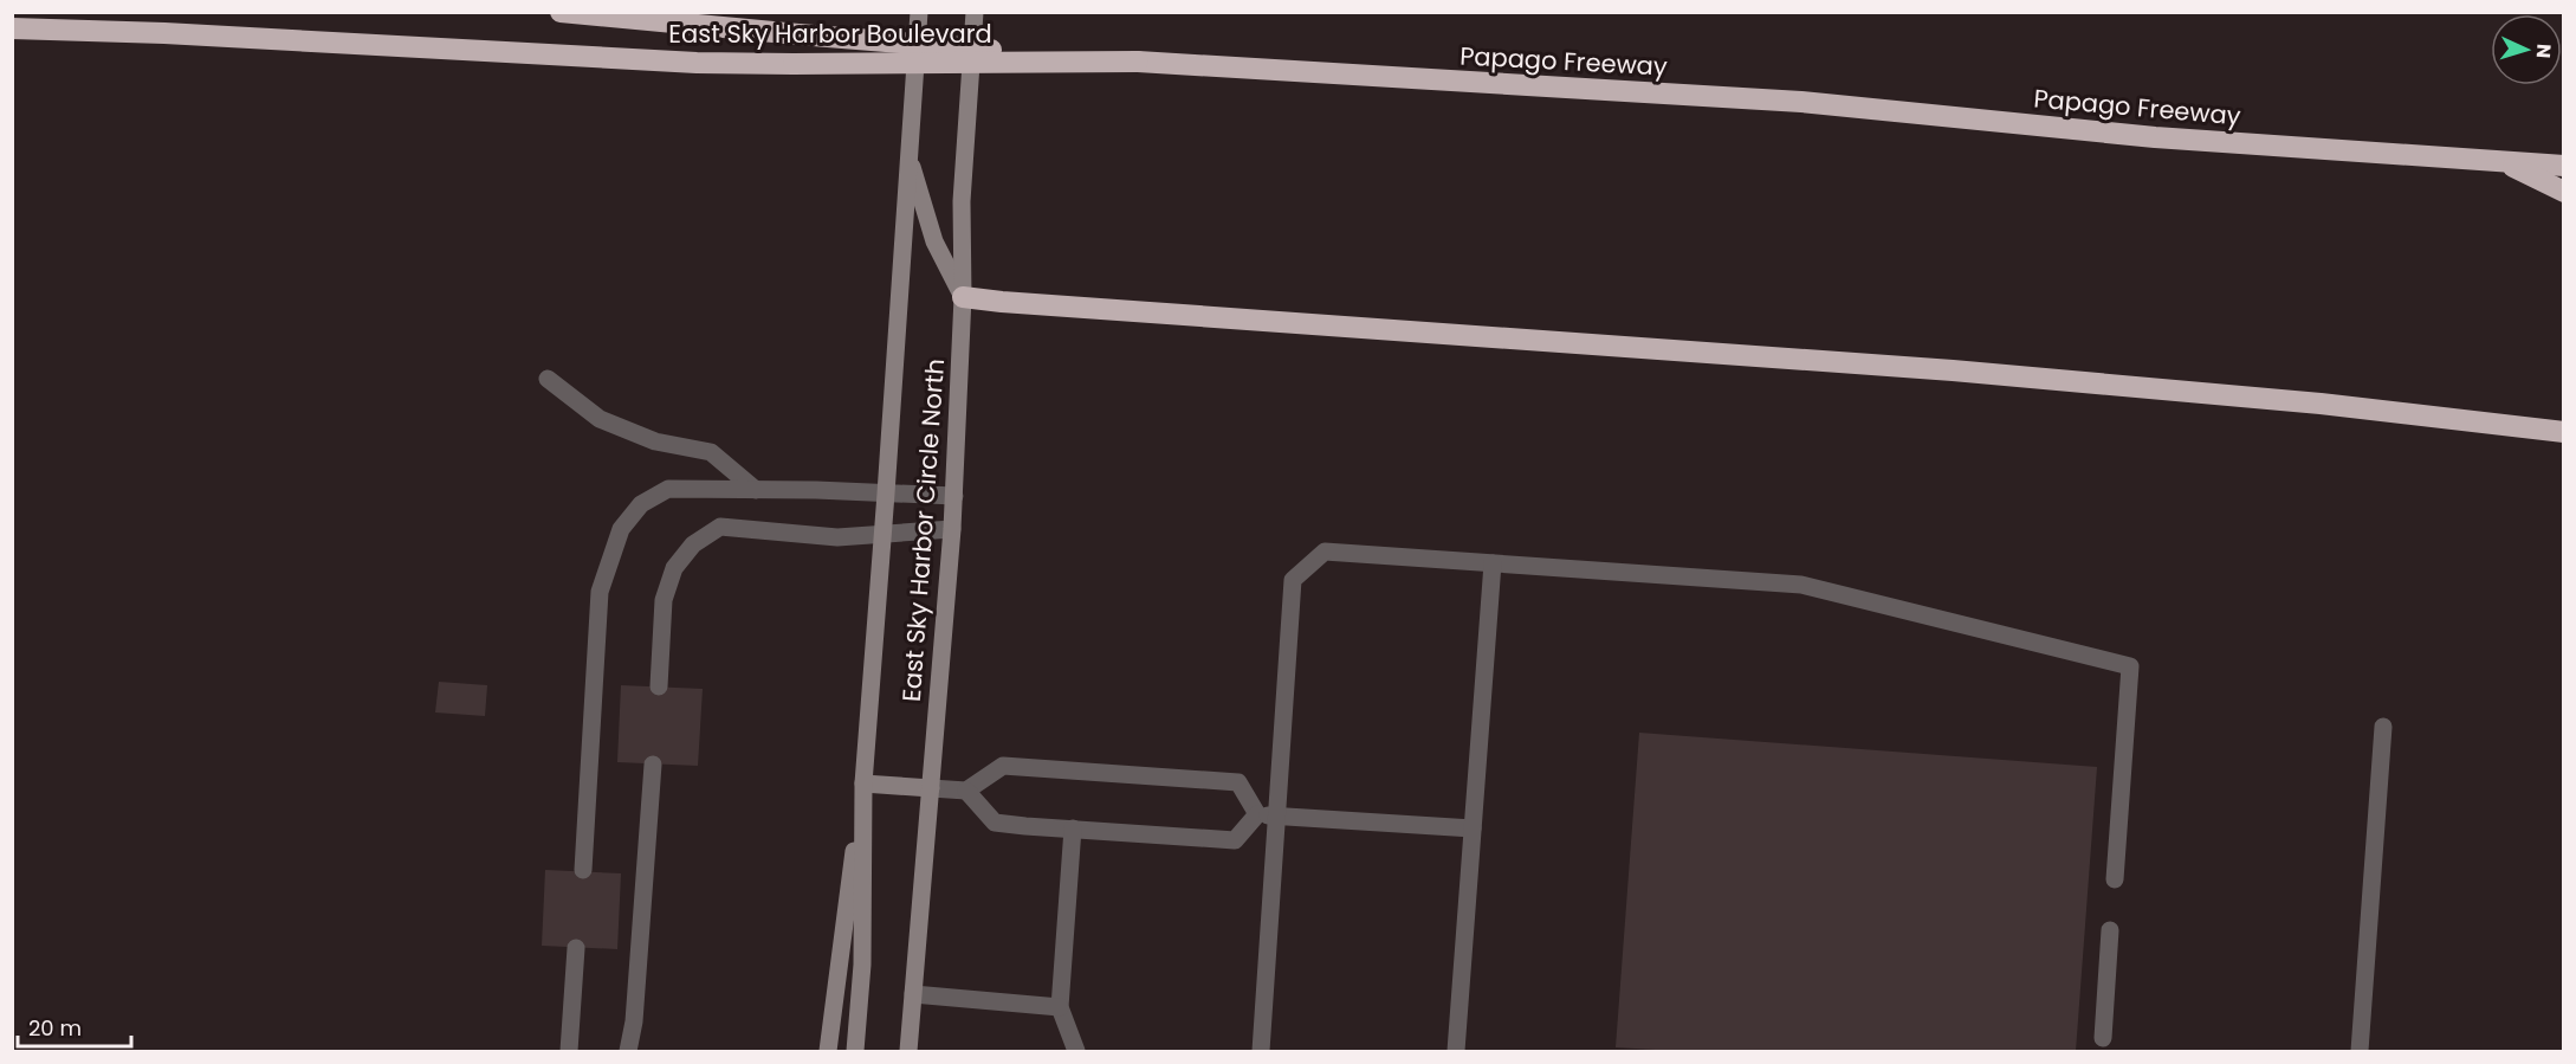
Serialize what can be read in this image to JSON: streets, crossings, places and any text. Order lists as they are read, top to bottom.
{
  "streets": {
    "highway": ["East Sky Harbor Boulevard", "Papago Freeway"],
    "street": ["East Sky Harbor Circle North"]
  },
  "crossings": [
    ["East Sky Harbor Boulevard", "Papago Freeway"]
  ],
  "scale_bar": "20 m",
  "north": "right"
}
